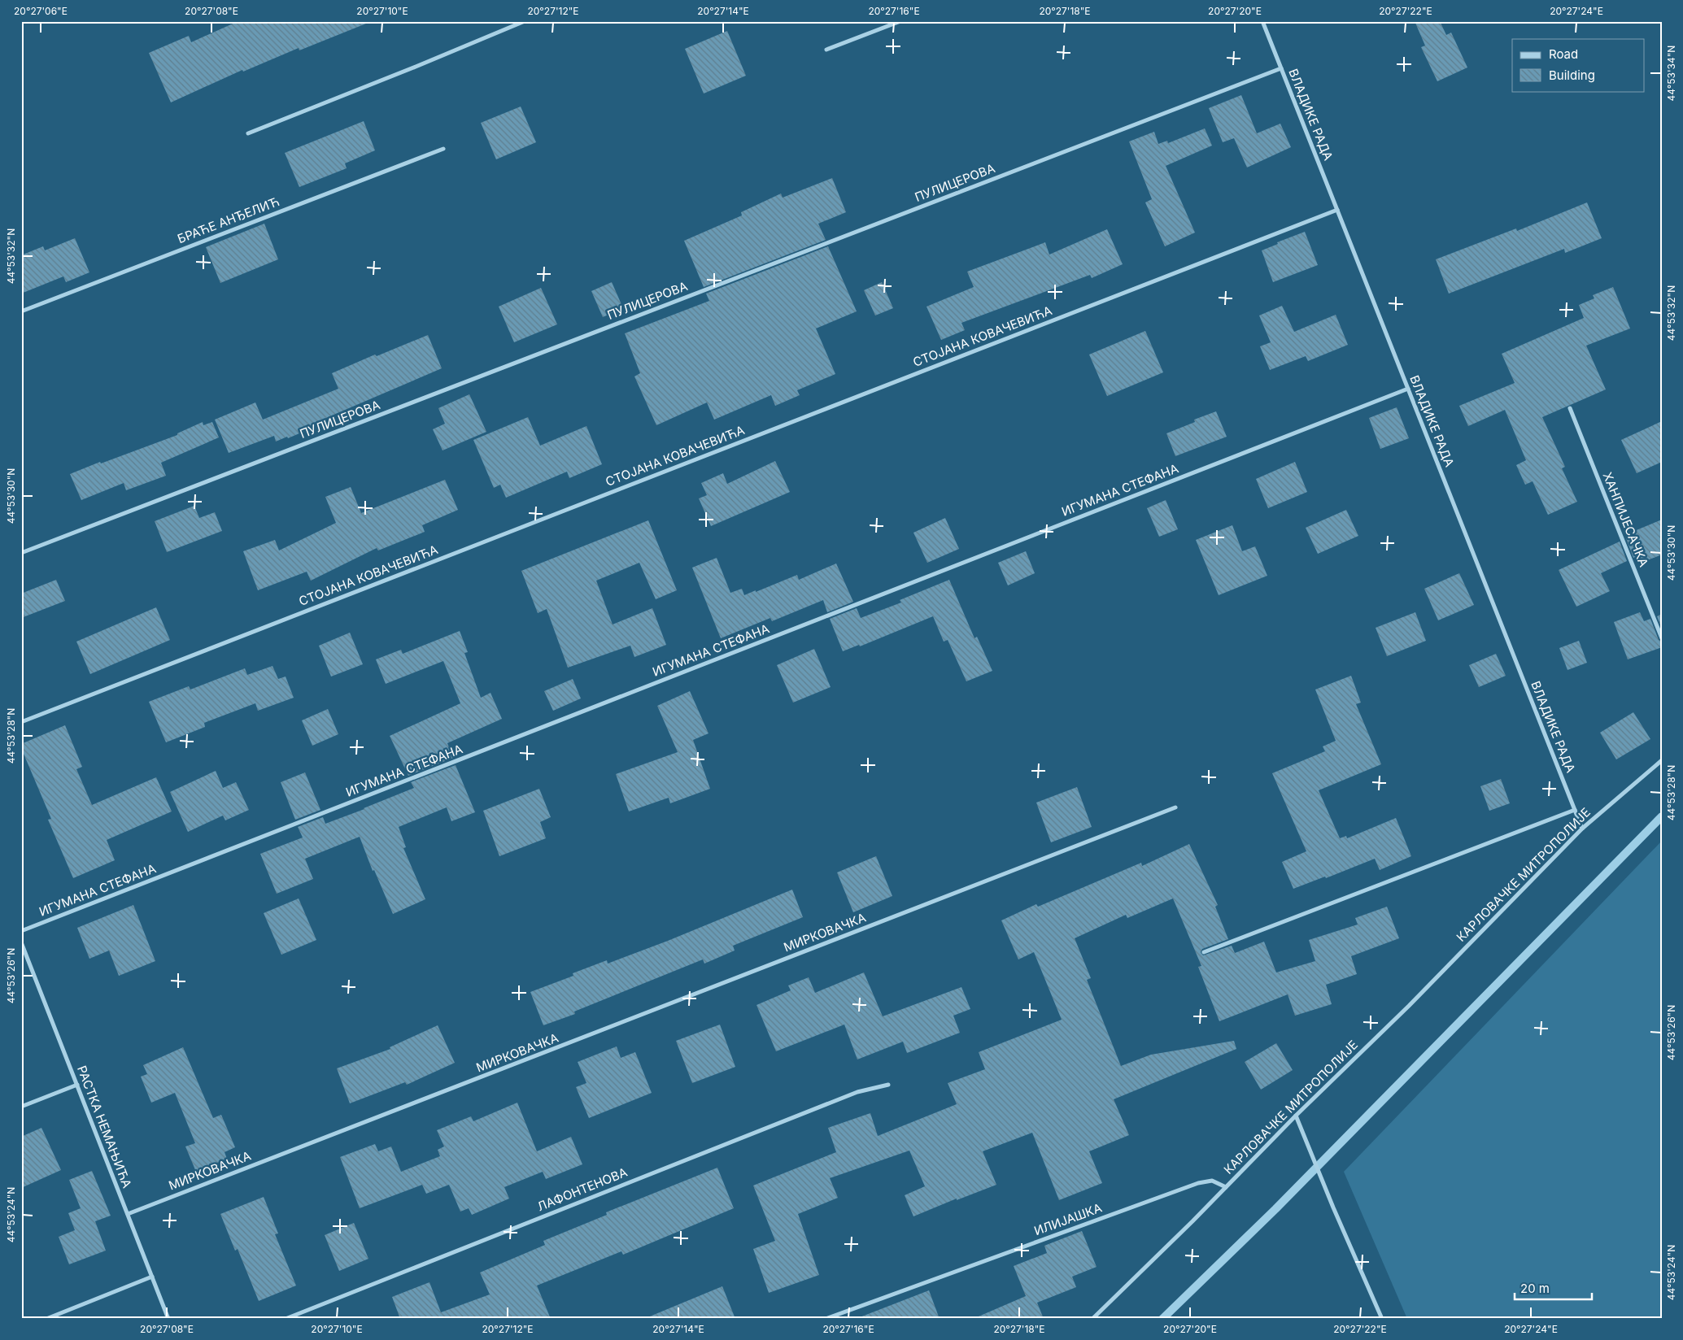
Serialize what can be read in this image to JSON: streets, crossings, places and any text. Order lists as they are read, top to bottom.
{
  "streets": {
    "street": [
      "ВЛАДИКЕ РАДА",
      "ПУЛИЦЕРОВА",
      "БРАЋЕ АНЂЕЛИЋ",
      "СТОЈАНА КОВАЧЕВИЋА",
      "ИГУМАНА СТЕФАНА",
      "ХАНПИЈЕСАЧКА",
      "КАРЛОВАЧКЕ МИТРОПОЛИЈЕ",
      "МИРКОВАЧКА",
      "РАСТКА НЕМАЊИЋА",
      "ЛАФОНТЕНОВА",
      "ИЛИЈАШКА"
    ]
  },
  "crossings": [
    ["ВЛАДИКЕ РАДА", "ПУЛИЦЕРОВА"],
    ["ВЛАДИКЕ РАДА", "СТОЈАНА КОВАЧЕВИЋА"],
    ["ВЛАДИКЕ РАДА", "ИГУМАНА СТЕФАНА"],
    ["ВЛАДИКЕ РАДА", "КАРЛОВАЧКЕ МИТРОПОЛИЈЕ"],
    ["КАРЛОВАЧКЕ МИТРОПОЛИЈЕ", "ИЛИЈАШКА"],
    ["МИРКОВАЧКА", "РАСТКА НЕМАЊИЋА"]
  ],
  "legend": ["Road", "Building"],
  "scale_bar": "20 m",
  "coordinates": [
    "20°27'06\"E",
    "20°27'08\"E",
    "20°27'10\"E",
    "20°27'12\"E",
    "20°27'14\"E",
    "20°27'16\"E",
    "20°27'18\"E",
    "20°27'20\"E",
    "20°27'22\"E",
    "20°27'24\"E",
    "44°53'34\"N",
    "44°53'32\"N",
    "44°53'30\"N",
    "44°53'28\"N",
    "44°53'26\"N",
    "44°53'24\"N"
  ]
}
